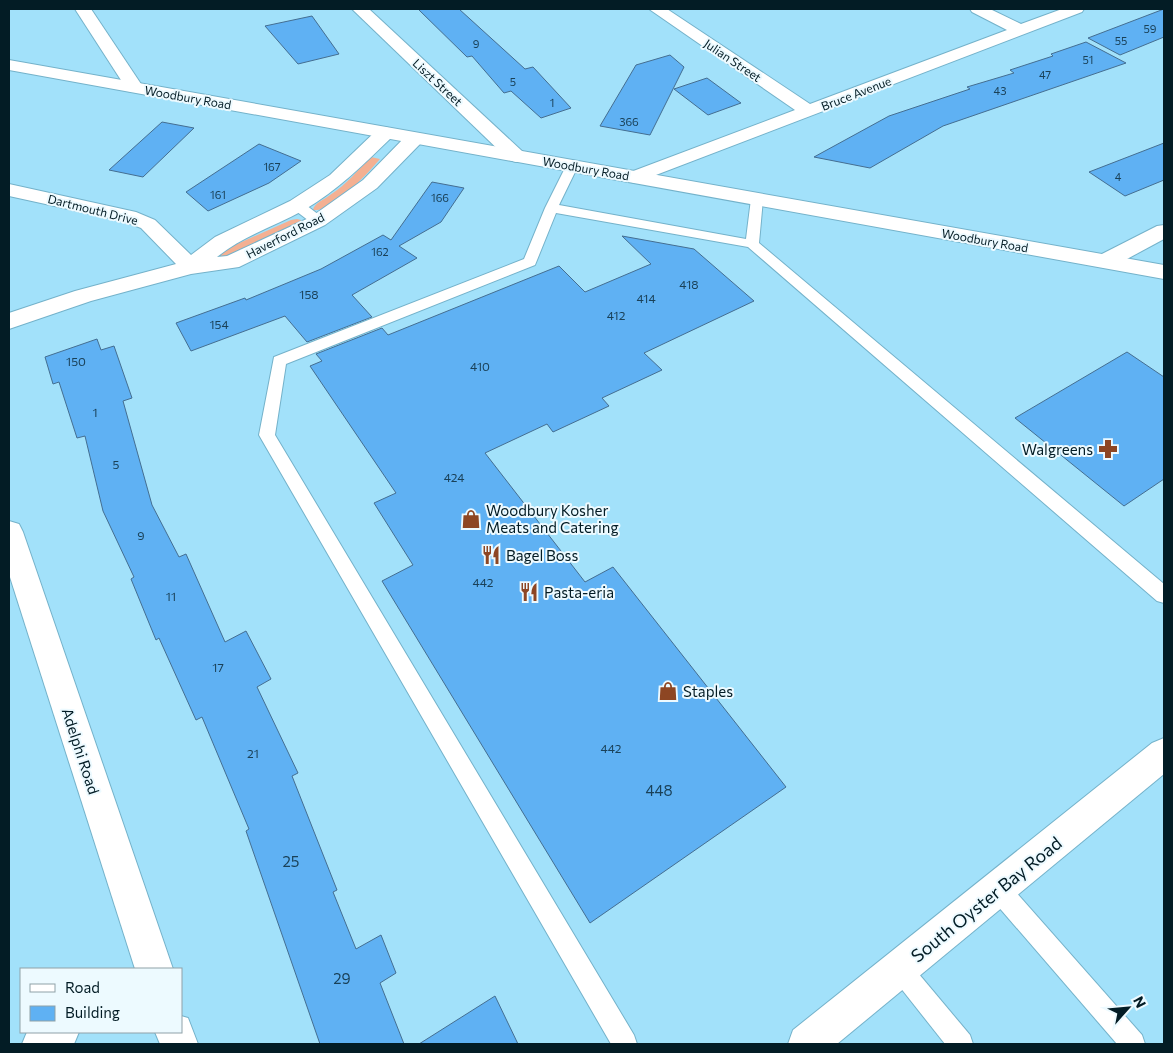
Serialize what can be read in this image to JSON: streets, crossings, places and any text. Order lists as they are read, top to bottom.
{
  "streets": {
    "street": [
      "Julian Street",
      "Liszt Street",
      "Bruce Avenue",
      "Woodbury Road",
      "Dartmouth Drive",
      "Haverford Road",
      "Adelphi Road",
      "South Oyster Bay Road"
    ]
  },
  "crossings": [
    ["Julian Street", "Bruce Avenue"],
    ["Liszt Street", "Woodbury Road"],
    ["Bruce Avenue", "Woodbury Road"],
    ["Woodbury Road", "Haverford Road"],
    ["Dartmouth Drive", "Haverford Road"]
  ],
  "places": {
    "pharmacy": ["Walgreens"],
    "shop": ["Woodbury Kosher Meats and Catering", "Staples"],
    "restaurant": ["Bagel Boss", "Pasta-eria"]
  },
  "house_numbers": [
    "59",
    "55",
    "9",
    "51",
    "47",
    "5",
    "43",
    "1",
    "366",
    "167",
    "4",
    "161",
    "166",
    "162",
    "418",
    "158",
    "414",
    "412",
    "154",
    "150",
    "410",
    "1",
    "5",
    "424",
    "9",
    "442",
    "11",
    "17",
    "442",
    "21",
    "448",
    "25",
    "29"
  ],
  "legend": ["Road", "Building"],
  "north": "top right"
}
